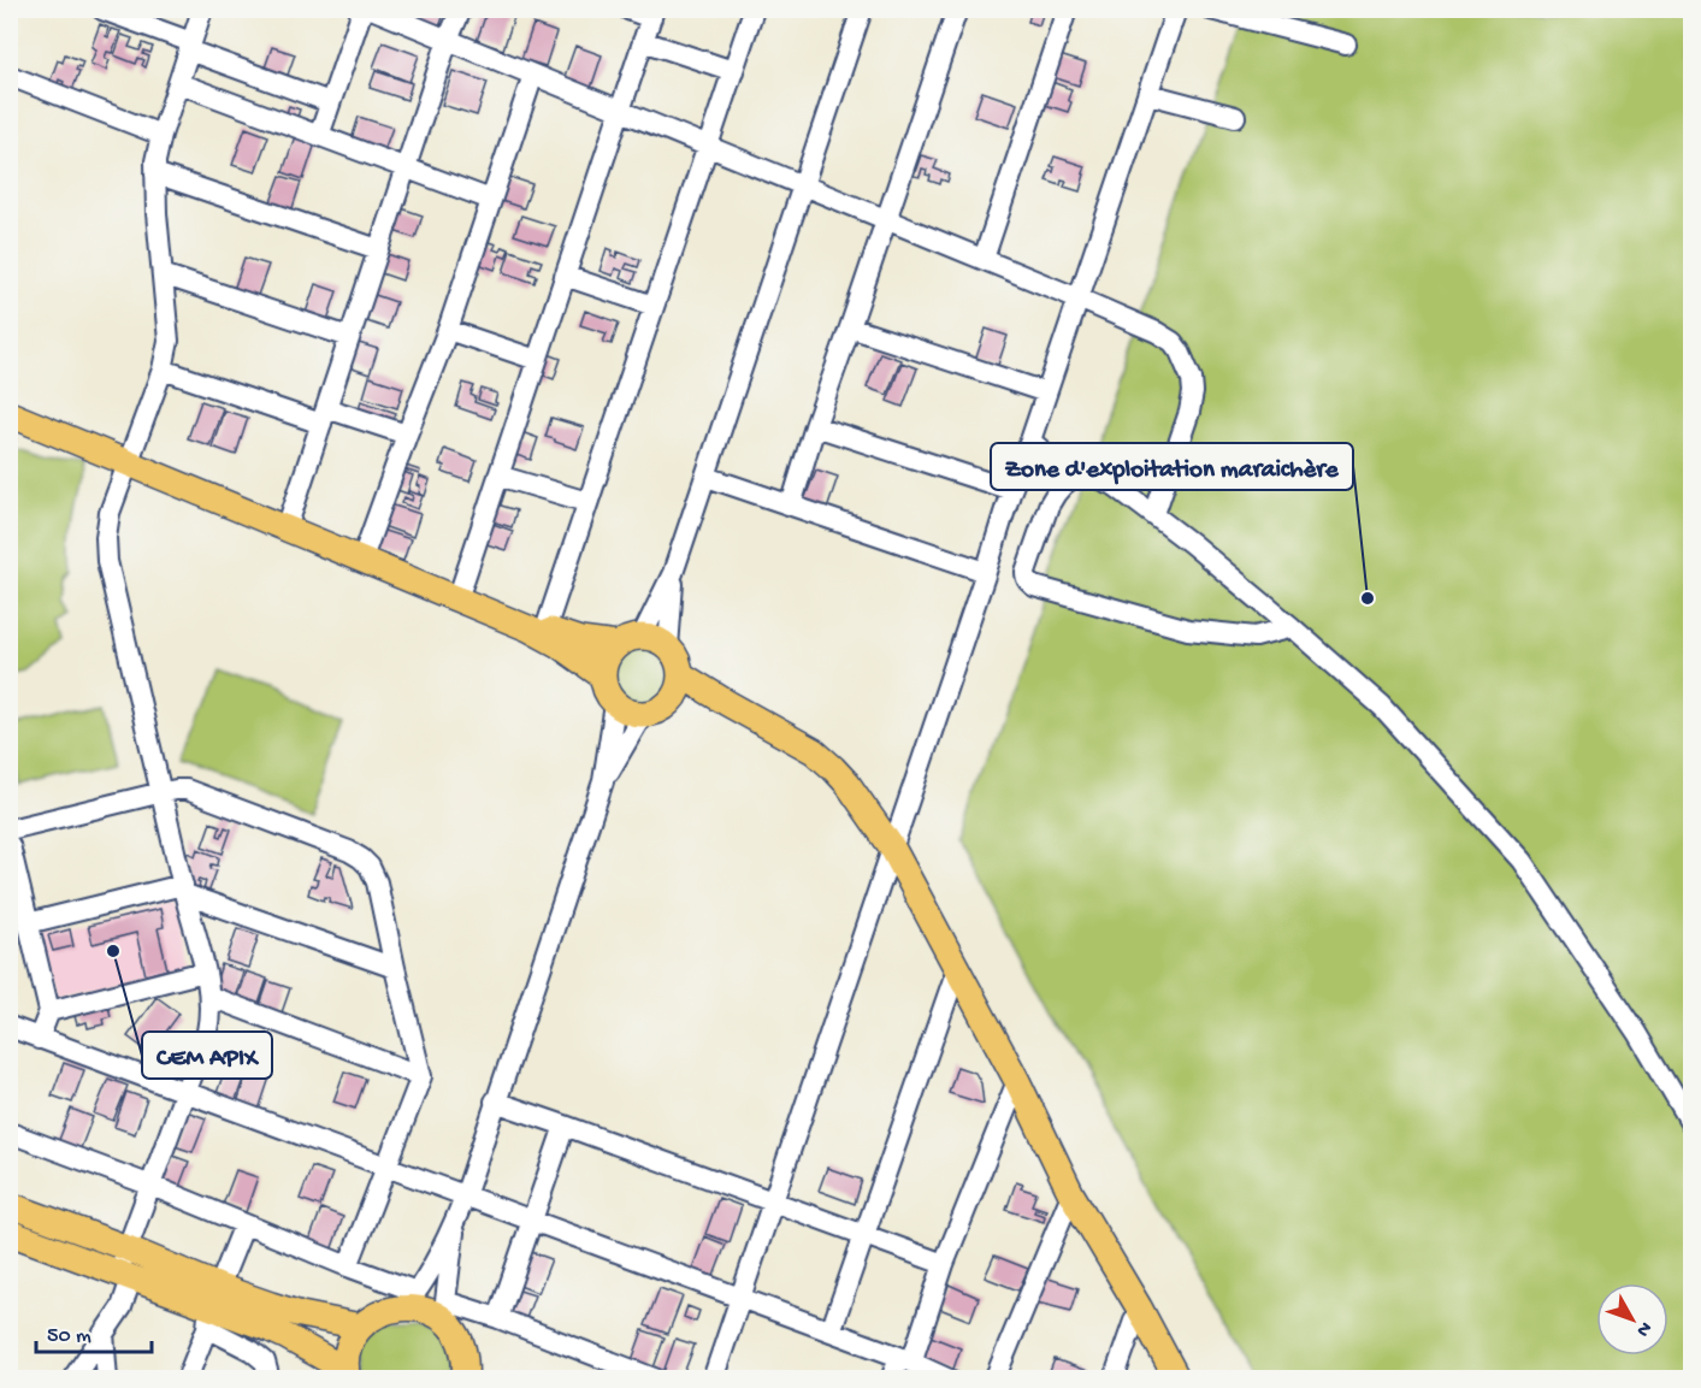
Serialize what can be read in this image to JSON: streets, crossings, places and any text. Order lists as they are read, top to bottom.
{
  "places": ["Zone d'exploitation maraichère", "CEM APIX"],
  "scale_bar": "50 m",
  "north": "bottom right"
}
